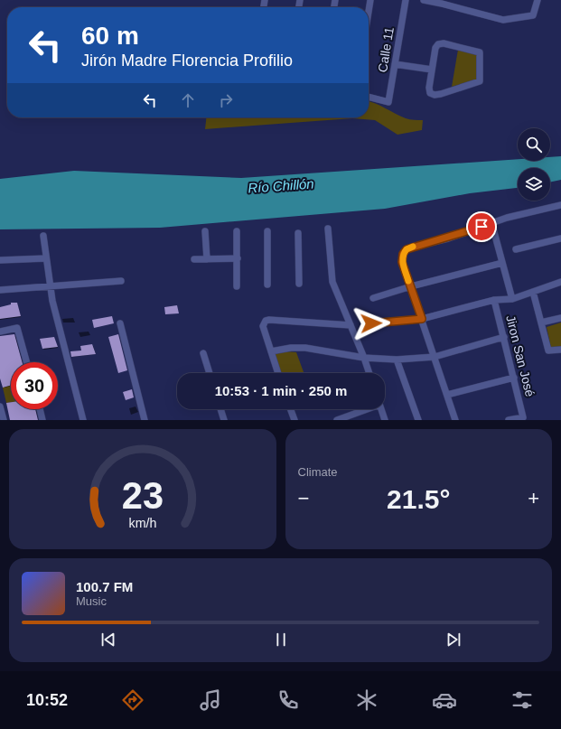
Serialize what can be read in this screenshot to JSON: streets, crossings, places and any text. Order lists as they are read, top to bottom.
{
  "streets": {
    "street": ["Calle 11", "Jiron San José"]
  },
  "water": ["Río Chillón"],
  "page": {
    "turn": ["60 m", "Jirón Madre Florencia Profilio"],
    "limit": "30",
    "trip": "10:53 · 1 min · 250 m",
    "tile": "Climate",
    "heat": ["−", "21.5°", "+"],
    "song": ["100.7 FM", "Music"],
    "tabs": "10:52",
    "gauge": ["23", "km/h"]
  }
}
